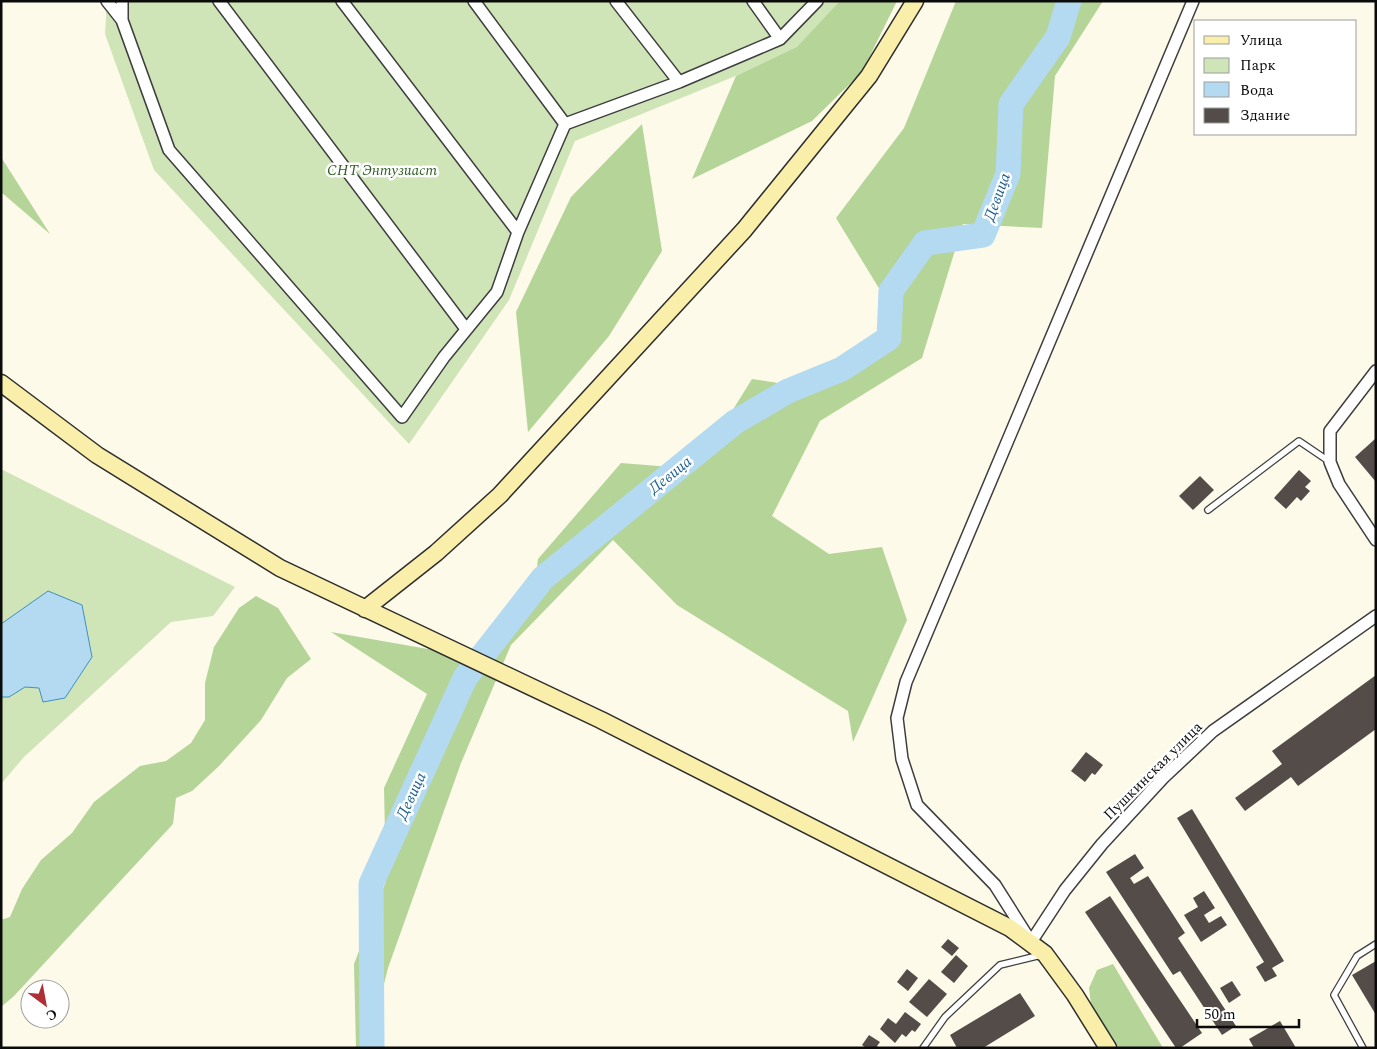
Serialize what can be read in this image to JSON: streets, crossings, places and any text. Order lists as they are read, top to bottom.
{
  "streets": {
    "street": ["Пушкинская улица"]
  },
  "water": ["Девица"],
  "parks": ["СНТ Энтузиаст"],
  "legend": [
    "Улица",
    "Парк",
    "Вода",
    "Здание"
  ],
  "scale_bar": "50 m",
  "north": "bottom right"
}
